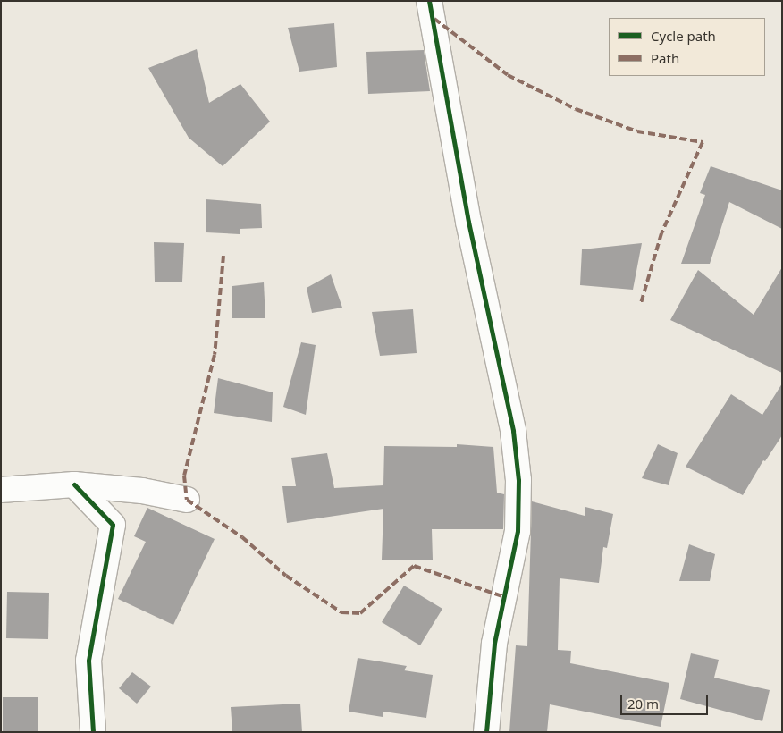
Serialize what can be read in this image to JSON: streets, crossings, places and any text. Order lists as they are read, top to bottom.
{
  "legend": ["Cycle path", "Path"],
  "scale_bar": "20 m"
}
